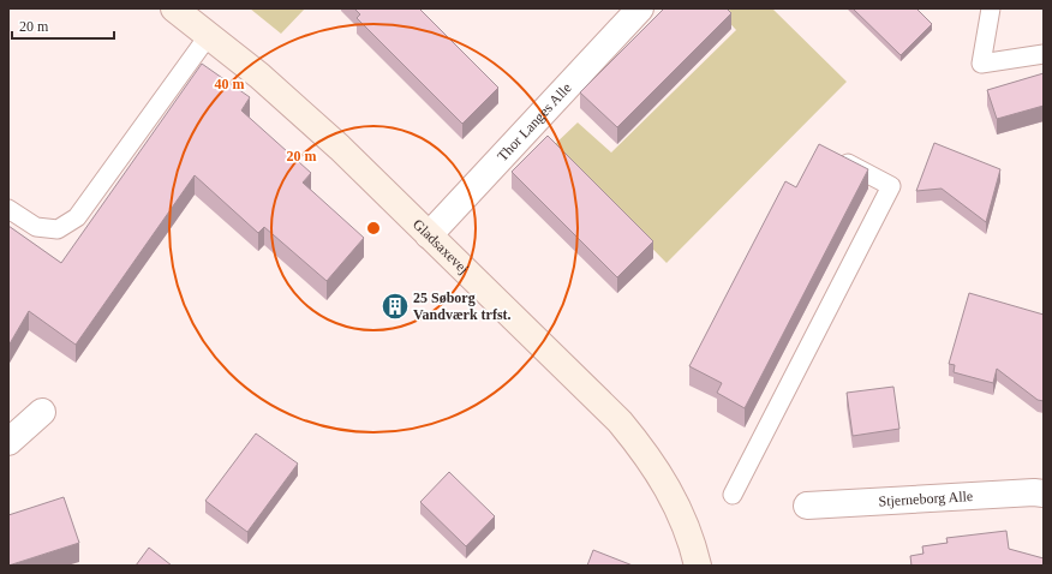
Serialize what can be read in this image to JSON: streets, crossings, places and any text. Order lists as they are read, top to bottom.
{
  "streets": {
    "street": ["Thor Langes Alle", "Gladsaxevej", "Stjerneborg Alle"]
  },
  "crossings": [
    ["Thor Langes Alle", "Gladsaxevej"]
  ],
  "places": {
    "building": ["25 Søborg Vandværk trfst."]
  },
  "scale_bar": "20 m",
  "rings": ["40 m", "20 m"]
}
